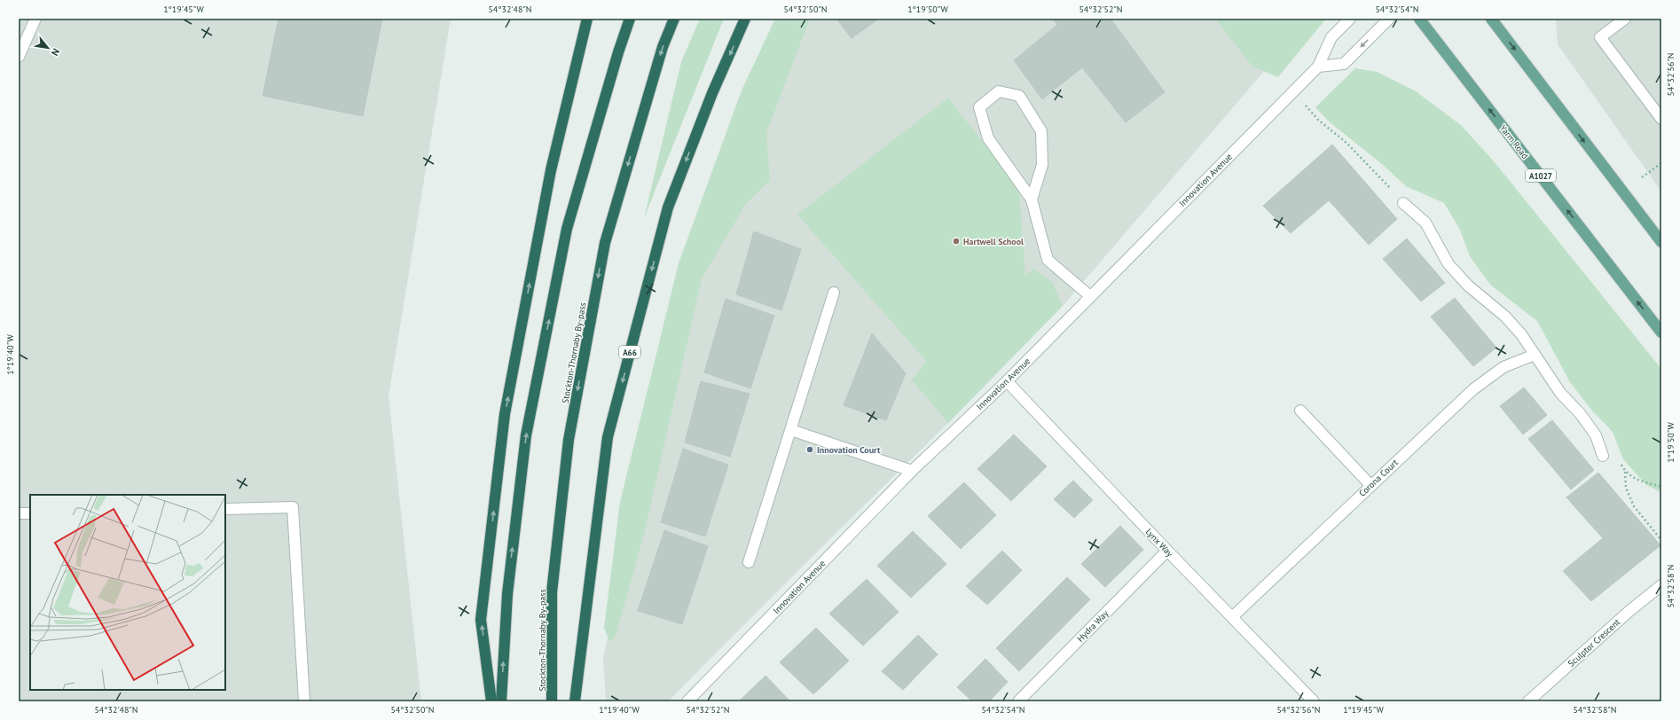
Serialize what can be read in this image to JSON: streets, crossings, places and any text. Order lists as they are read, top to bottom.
{
  "streets": {
    "highway": ["A66", "Stockton-Thornaby By-pass"],
    "main road": ["Yarm Road", "A1027"],
    "street": [
      "Innovation Avenue",
      "Corona Court",
      "Lynx Way",
      "Hydra Way",
      "Sculptor Crescent"
    ]
  },
  "crossings": [
    ["Innovation Avenue", "Lynx Way"],
    ["Corona Court", "Lynx Way"],
    ["Lynx Way", "Hydra Way"]
  ],
  "places": ["Hartwell School", "Innovation Court"],
  "north": "bottom right",
  "coordinates": [
    "1°19'45\"W",
    "54°32'48\"N",
    "54°32'50\"N",
    "1°19'50\"W",
    "54°32'52\"N",
    "54°32'54\"N",
    "54°32'56\"N",
    "1°19'40\"W",
    "54°32'58\"N"
  ]
}
